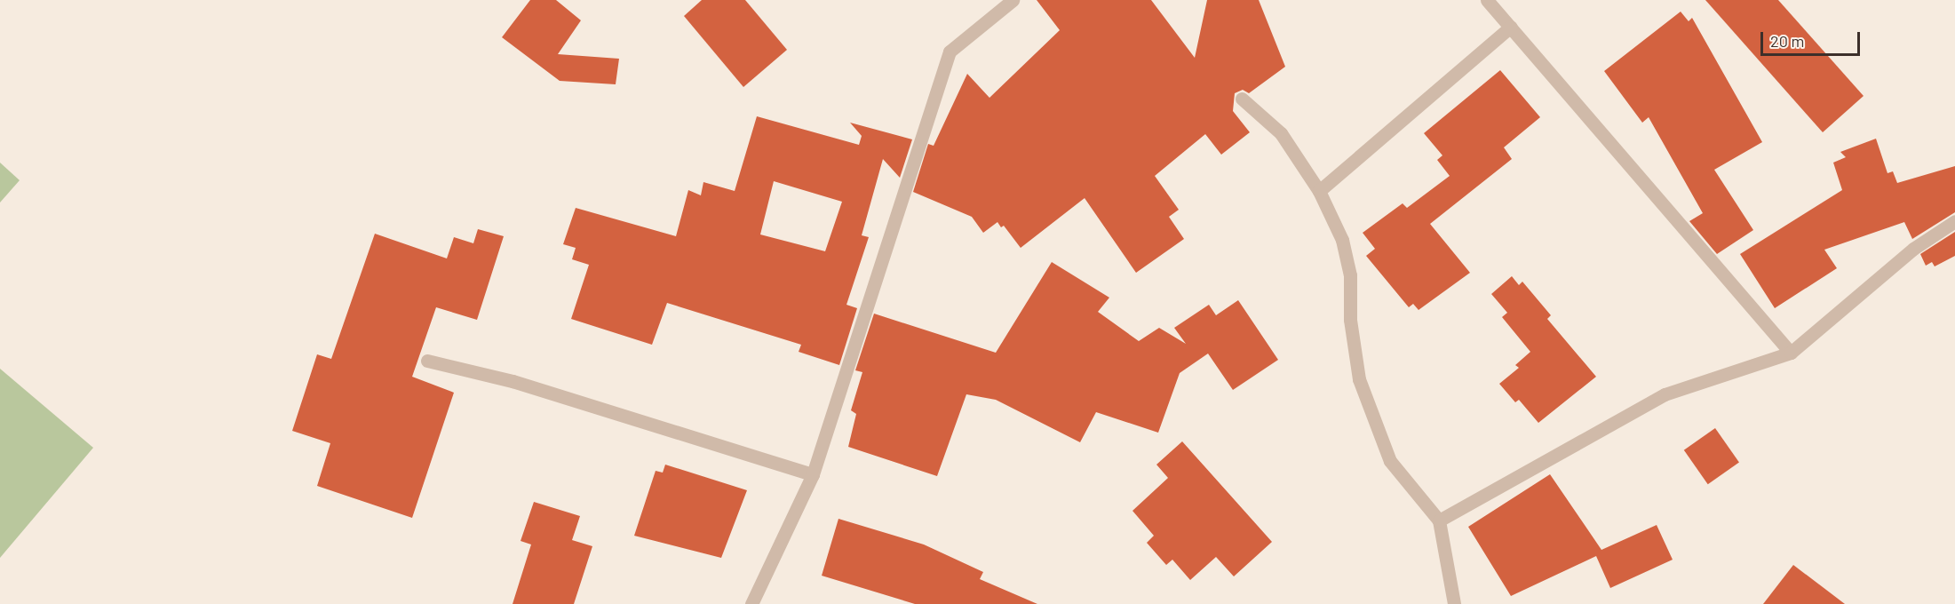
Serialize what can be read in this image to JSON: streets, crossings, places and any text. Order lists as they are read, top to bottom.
{
  "scale_bar": "20 m"
}
